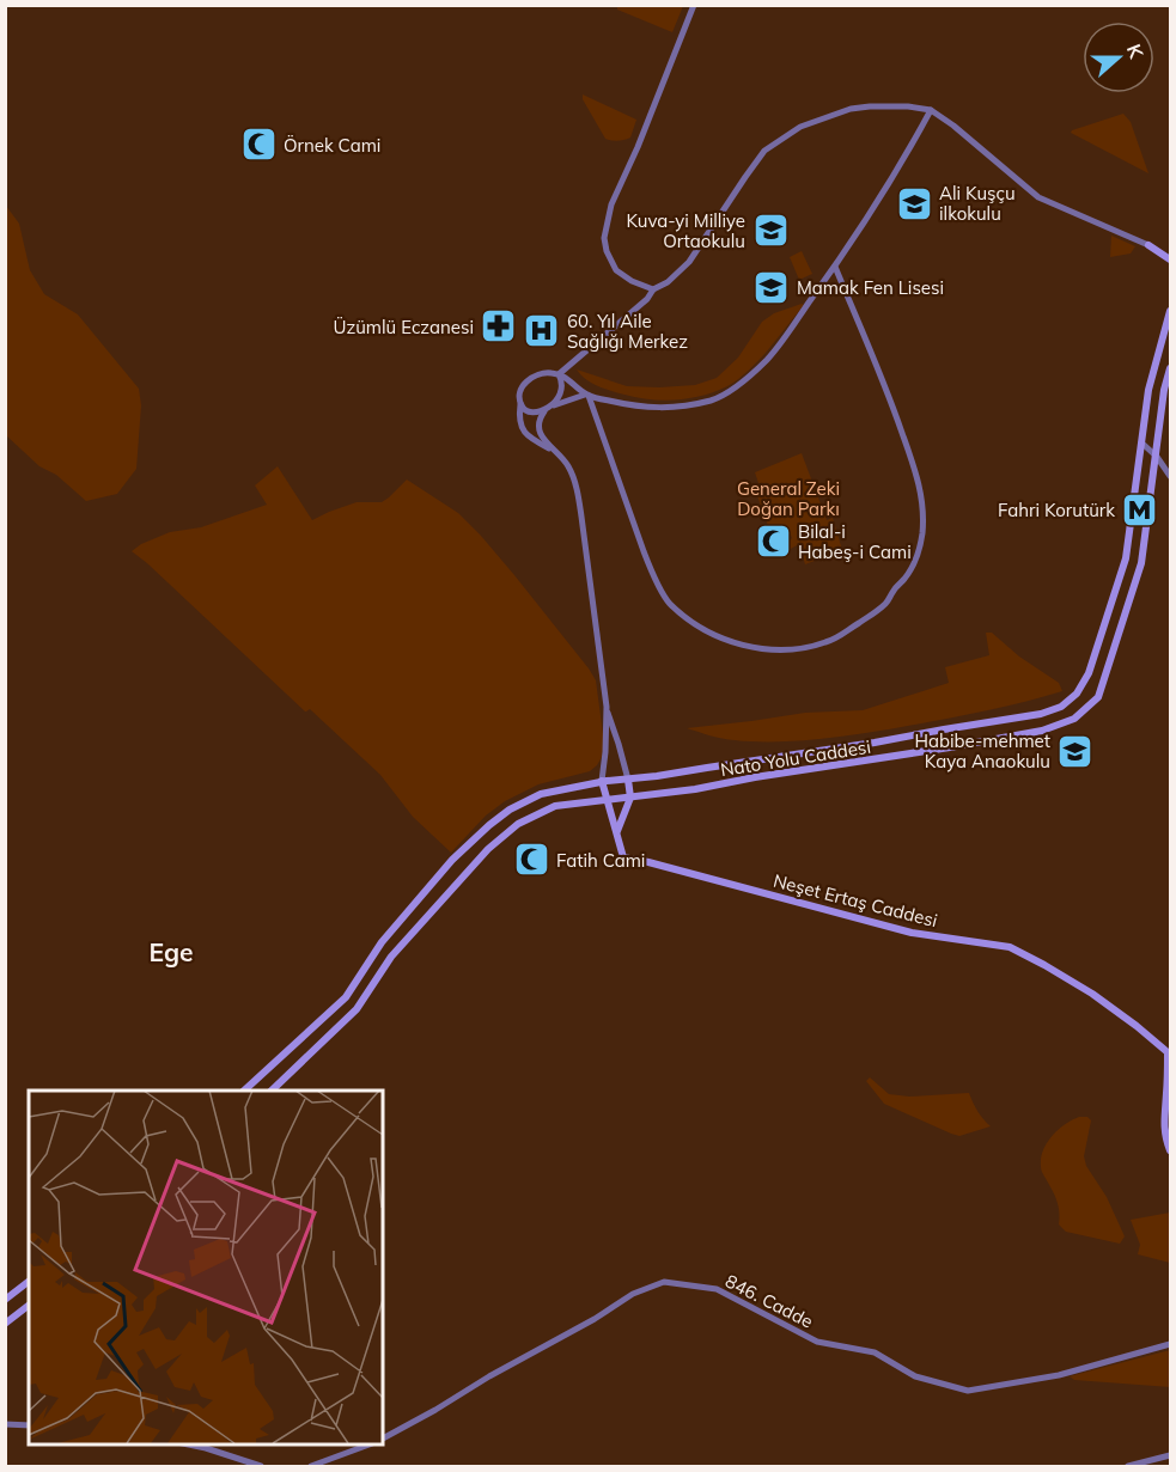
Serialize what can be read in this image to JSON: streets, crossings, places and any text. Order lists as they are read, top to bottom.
{
  "streets": {
    "main road": ["Nato Yolu Caddesi", "Neşet Ertaş Caddesi"],
    "street": ["846. Cadde"]
  },
  "districts": ["Ege"],
  "parks": ["General Zeki Doğan Parkı"],
  "places": {
    "mosque": ["Örnek Cami", "Bilal-i Habeş-i Cami", "Fatih Cami"],
    "school or university": [
      "Ali Kuşçu ilkokulu",
      "Kuva-yi Milliye Ortaokulu",
      "Mamak Fen Lisesi",
      "Habibe-mehmet Kaya Anaokulu"
    ],
    "pharmacy": ["Üzümlü Eczanesi"],
    "hospital": ["60. Yıl Aile Sağlığı Merkez"],
    "metro station": ["Fahri Korutürk"]
  },
  "north": "right"
}
